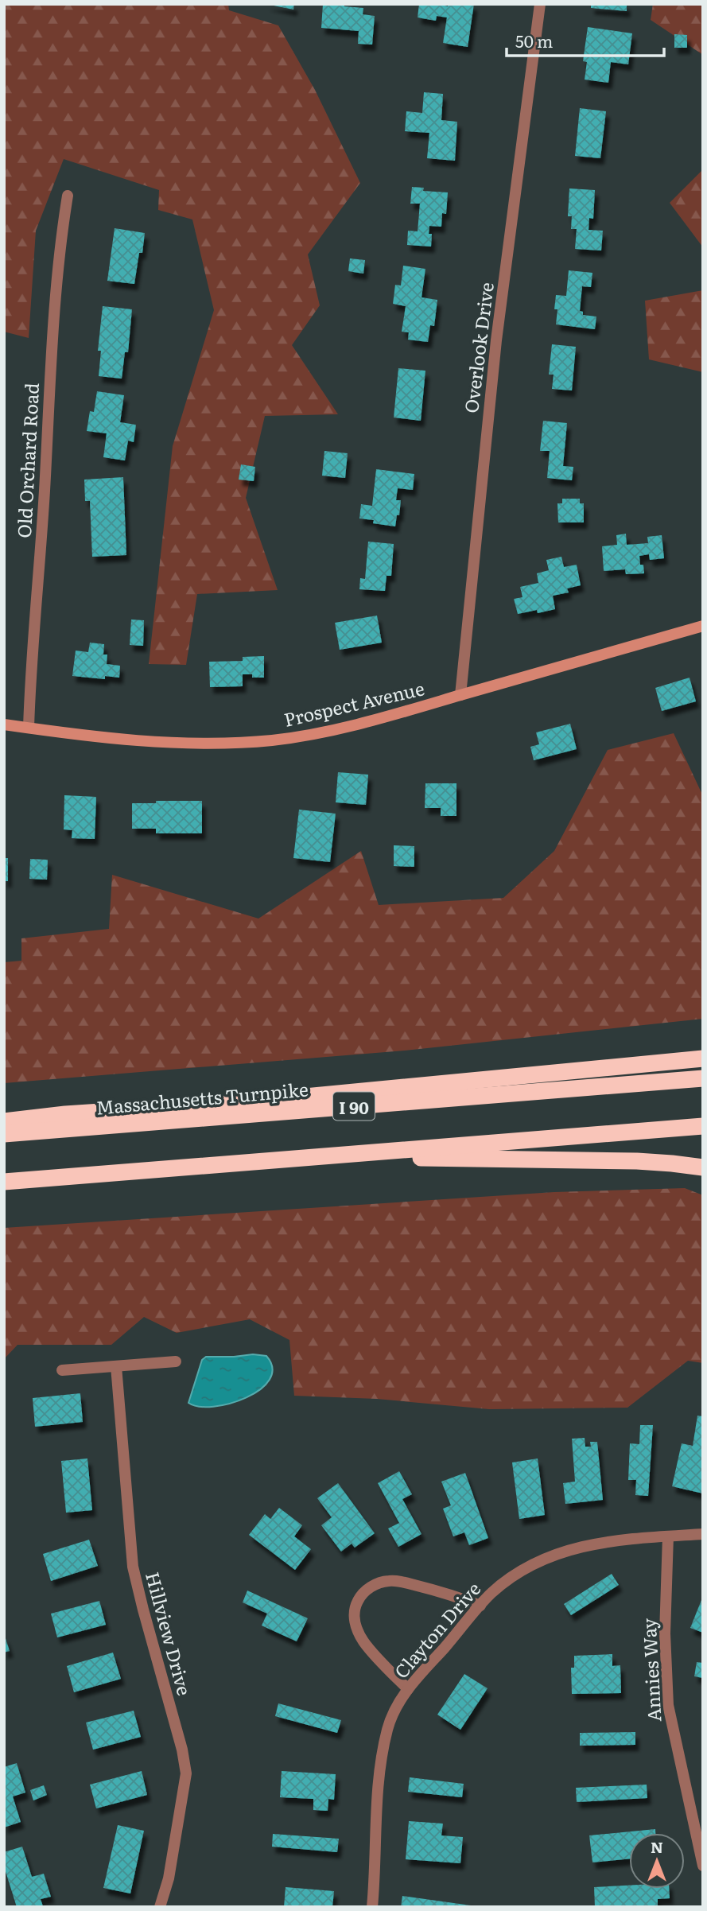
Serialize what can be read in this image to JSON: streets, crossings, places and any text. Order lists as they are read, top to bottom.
{
  "streets": {
    "highway": ["Massachusetts Turnpike", "I 90"],
    "street": [
      "Overlook Drive",
      "Old Orchard Road",
      "Prospect Avenue",
      "Clayton Drive",
      "Hillview Drive",
      "Annies Way"
    ]
  },
  "crossings": [
    ["Overlook Drive", "Prospect Avenue"],
    ["Old Orchard Road", "Prospect Avenue"],
    ["Clayton Drive", "Annies Way"]
  ],
  "scale_bar": "50 m",
  "north": "top"
}
